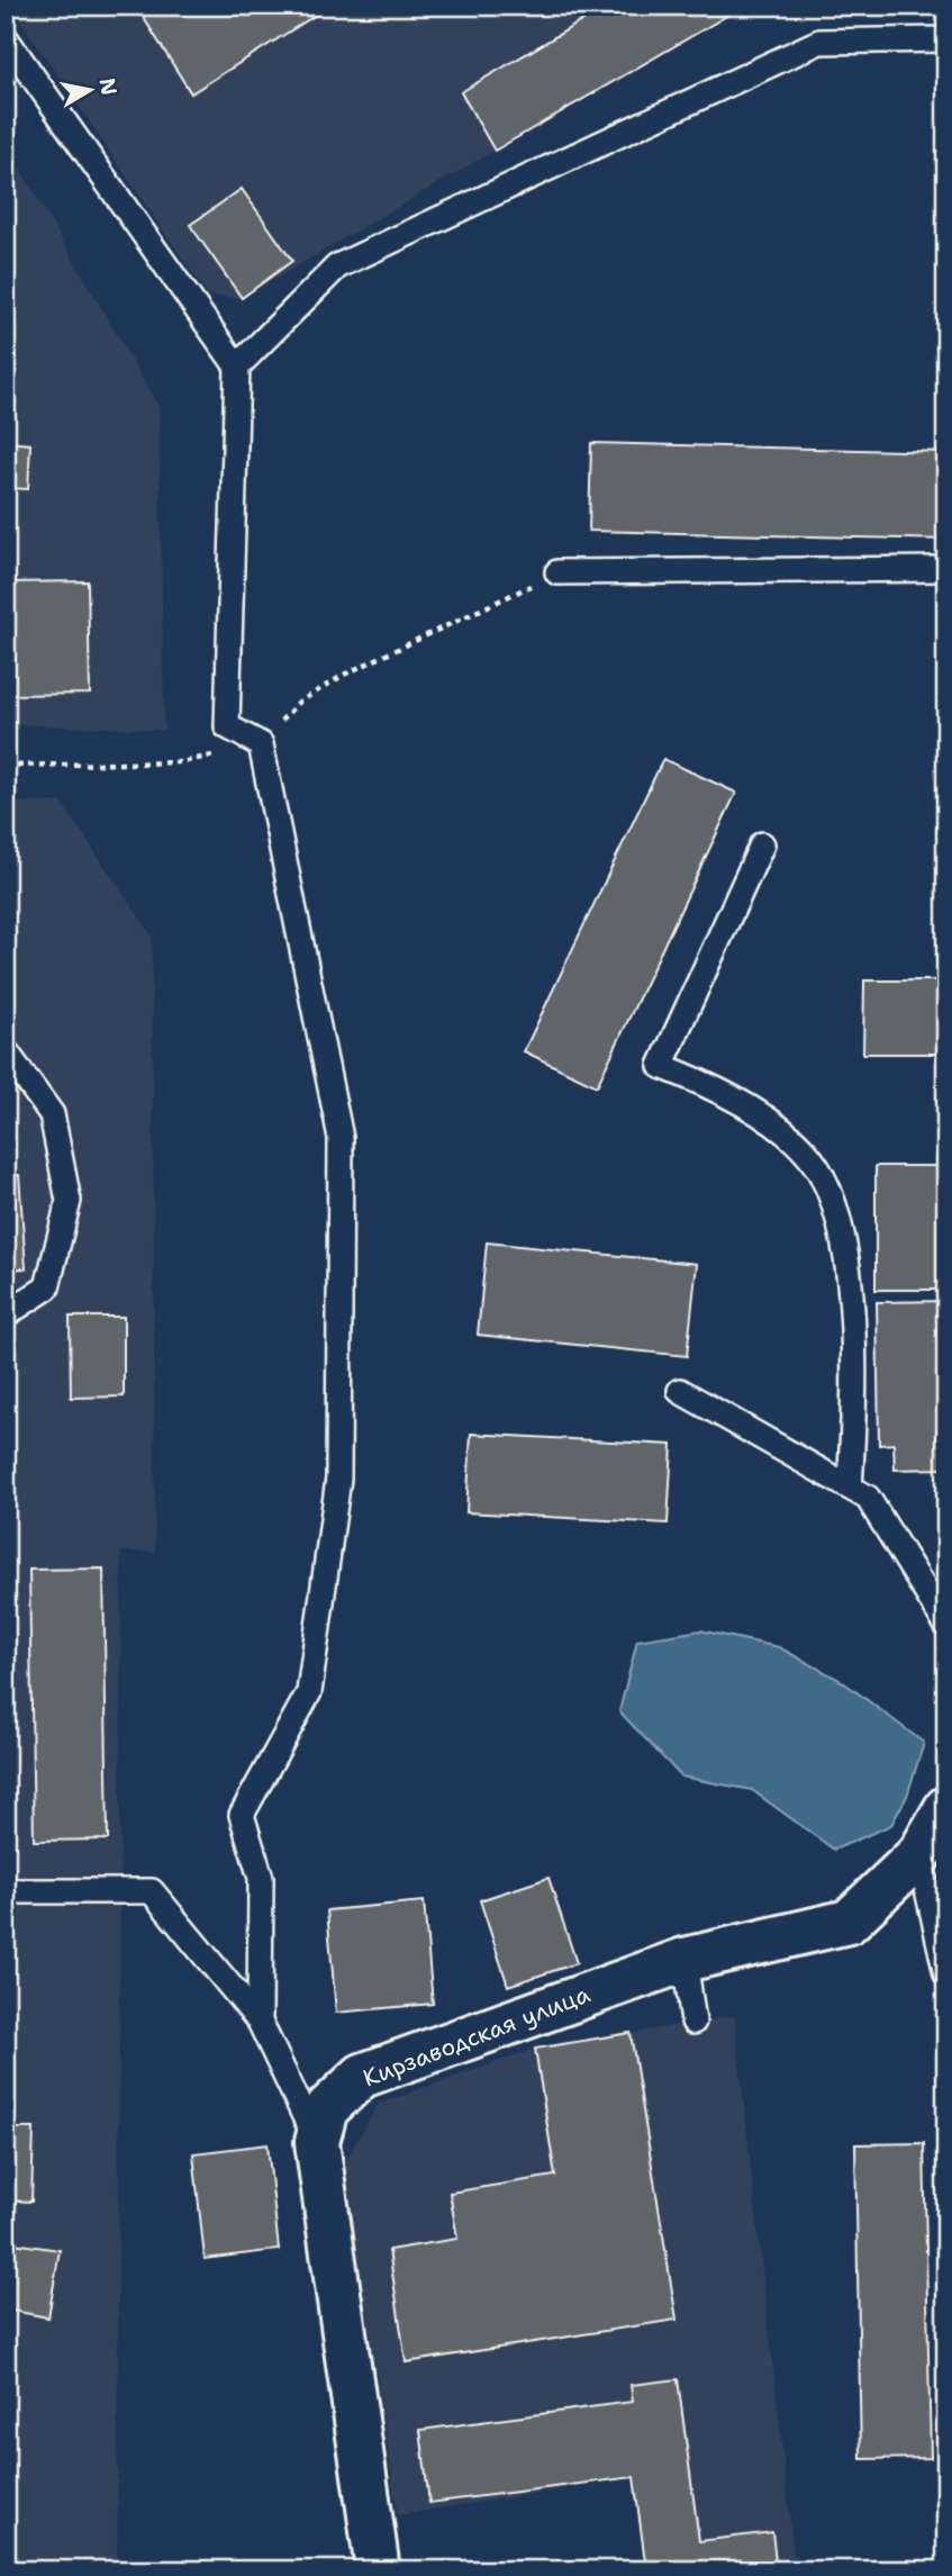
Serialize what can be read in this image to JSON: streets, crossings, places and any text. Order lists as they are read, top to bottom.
{
  "streets": {
    "street": ["Кирзаводская улица"]
  },
  "north": "right"
}
